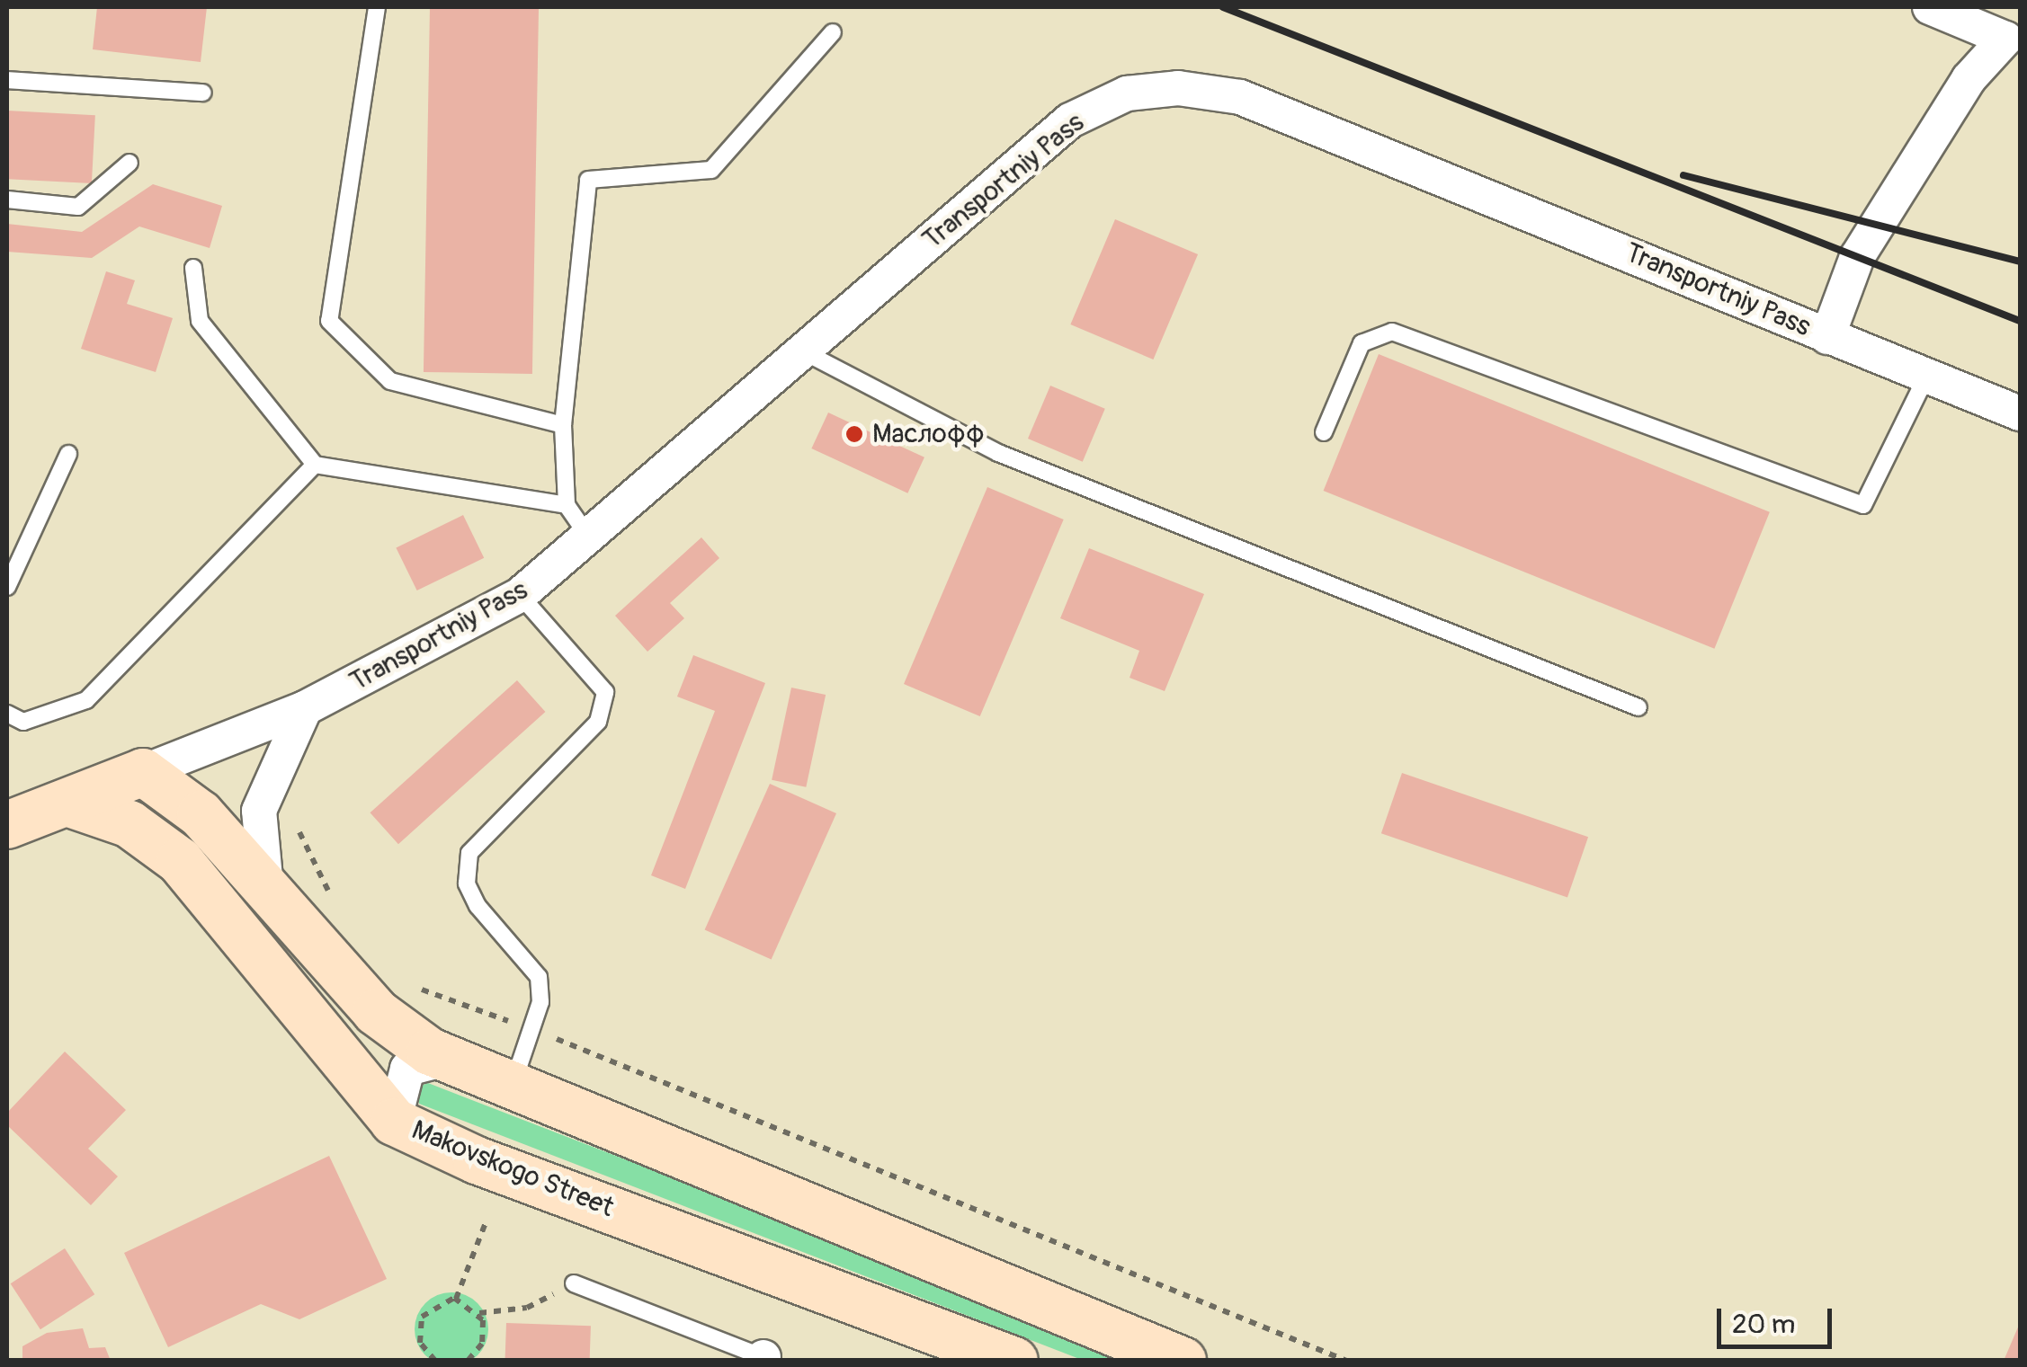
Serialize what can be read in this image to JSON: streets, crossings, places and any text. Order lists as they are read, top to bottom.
{
  "streets": {
    "main road": ["Makovskogo Street"],
    "street": ["Transportniy Pass"]
  },
  "places": ["Маслофф"],
  "scale_bar": "20 m"
}
